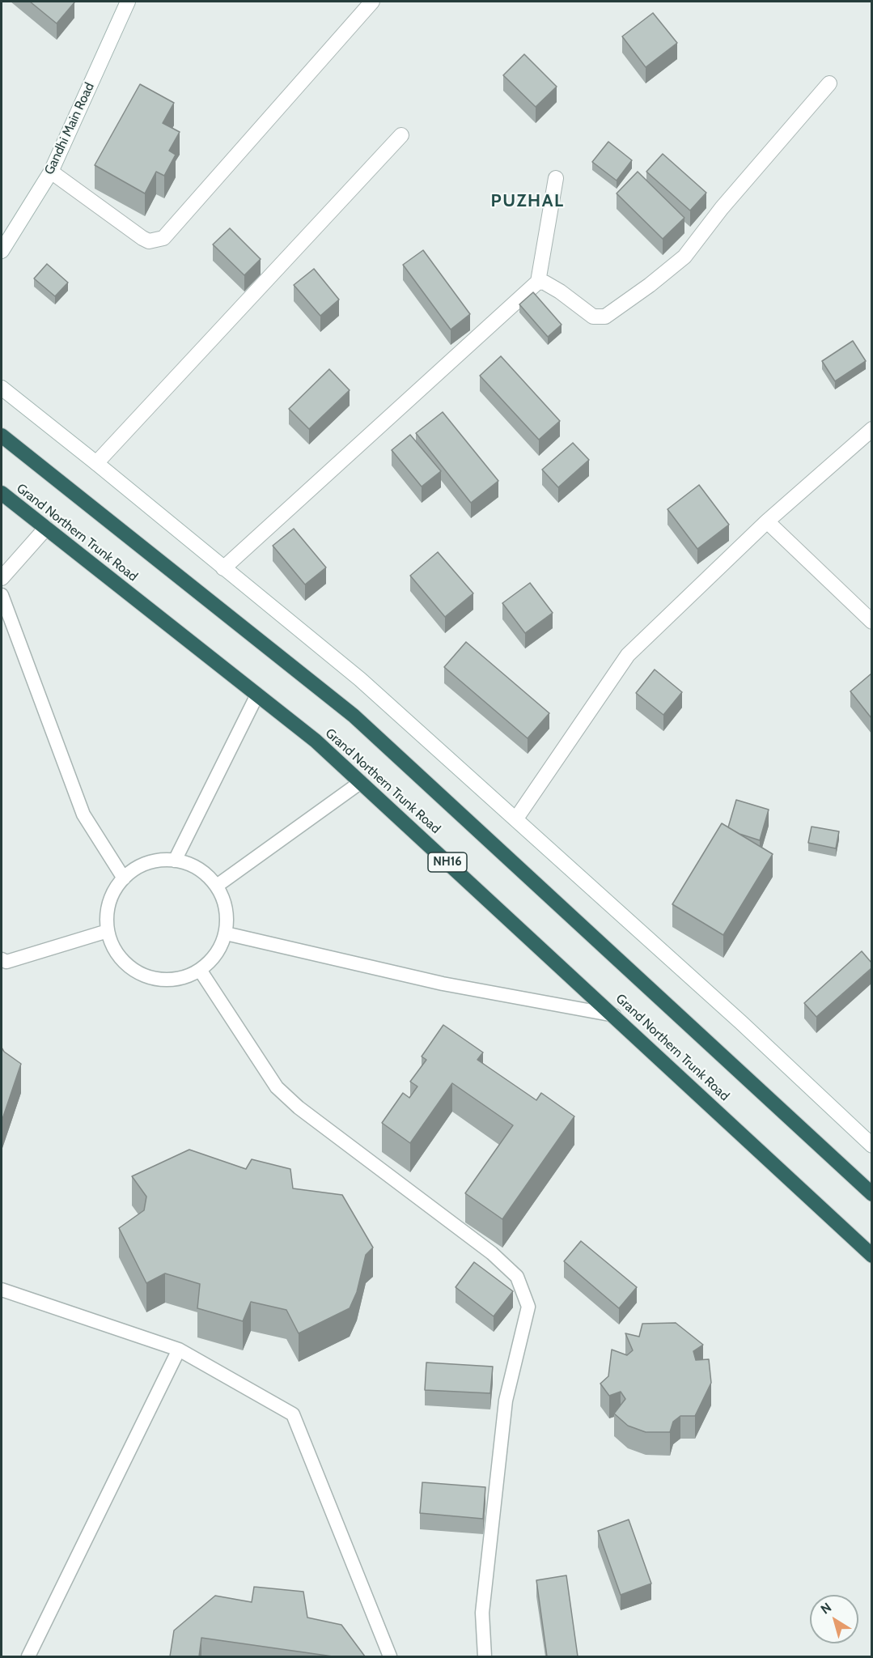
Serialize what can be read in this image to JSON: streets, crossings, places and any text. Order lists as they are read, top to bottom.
{
  "streets": {
    "highway": ["Grand Northern Trunk Road", "NH16"],
    "street": ["Gandhi Main Road"]
  },
  "districts": ["PUZHAL"],
  "north": "top left"
}
